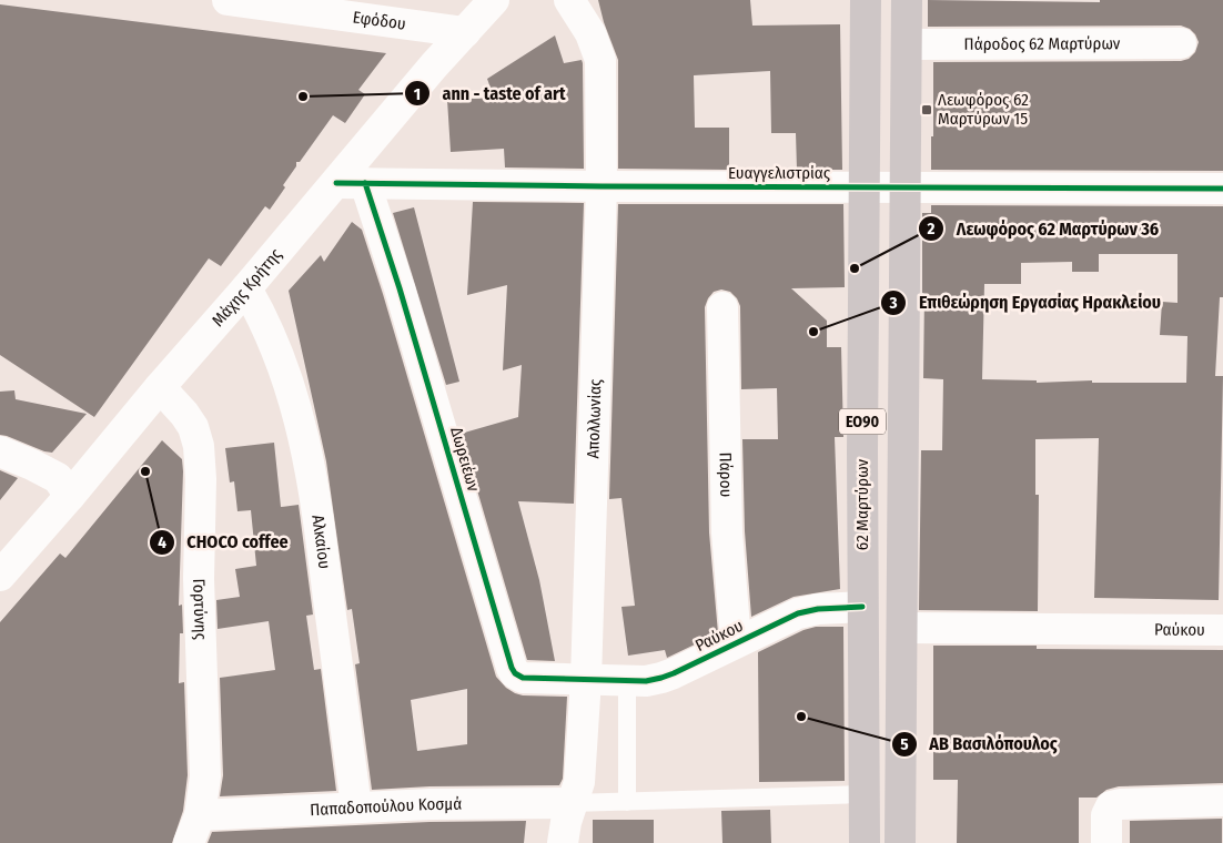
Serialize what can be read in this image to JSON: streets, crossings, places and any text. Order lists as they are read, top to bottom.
{
  "streets": {
    "main road": ["ΕΟ90", "62 Μαρτύρων"],
    "street": [
      "Εφόδου",
      "Πάροδος 62 Μαρτύρων",
      "Ευαγγελιστρίας",
      "Μάχης Κρήτης",
      "Απολλωνίας",
      "Δωρειέων",
      "Πάρου",
      "Αλκαίου",
      "Γορτύνης",
      "Ραύκου",
      "Παπαδοπούλου Κοσμά"
    ]
  },
  "crossings": [
    ["Εφόδου", "Μάχης Κρήτης"],
    ["Πάροδος 62 Μαρτύρων", "ΕΟ90"],
    ["Ευαγγελιστρίας", "Μάχης Κρήτης"],
    ["Ευαγγελιστρίας", "Απολλωνίας"],
    ["Ευαγγελιστρίας", "ΕΟ90"],
    ["Ευαγγελιστρίας", "Δωρειέων"],
    ["Ευαγγελιστρίας", "62 Μαρτύρων"],
    ["Μάχης Κρήτης", "Αλκαίου"],
    ["Μάχης Κρήτης", "Γορτύνης"],
    ["Απολλωνίας", "Δωρειέων"],
    ["Απολλωνίας", "Ραύκου"],
    ["Απολλωνίας", "Παπαδοπούλου Κοσμά"],
    ["ΕΟ90", "Ραύκου"],
    ["Δωρειέων", "Ραύκου"],
    ["Πάρου", "Ραύκου"],
    ["62 Μαρτύρων", "Ραύκου"],
    ["Αλκαίου", "Παπαδοπούλου Κοσμά"],
    ["Γορτύνης", "Παπαδοπούλου Κοσμά"]
  ],
  "places": {
    "other": [
      "ann - taste of art",
      "Λεωφόρος 62 Μαρτύρων 36",
      "Επιθεώρηση Εργασίας Ηρακλείου",
      "CHOCO coffee",
      "ΑΒ Βασιλόπουλος"
    ],
    "transit": ["Λεωφόρος 62 Μαρτύρων 15"]
  }
}
